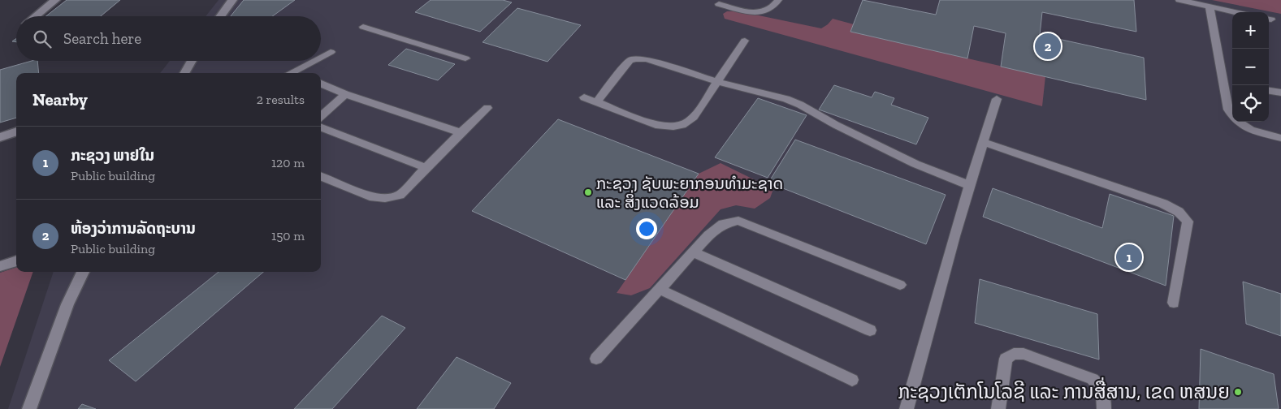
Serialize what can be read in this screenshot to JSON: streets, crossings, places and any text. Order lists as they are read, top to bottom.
{
  "places": ["ກະຊວງ ຊັບພະຍາກອນທຳມະຊາດ ແລະ ສິ່ງແວດລ້ອມ", "ກະຊວງເຕັກໂນໂລຊີ ແລະ ການສື່ສານ, ເຂດ ຫສນຍ"],
  "page": {
    "map_buttons": ["+", "−"],
    "search": "Search here",
    "pins": ["2", "1"],
    "heading": ["Nearby", "2 results"],
    "list": [
      {
        "mark": "1",
        "name": "ກະຊວງ ພາຢໃນ",
        "note": "Public building",
        "value": "120 m"
      },
      {
        "mark": "2",
        "name": "ຫ້ອງວ່າການລັດຖະບານ",
        "note": "Public building",
        "value": "150 m"
      }
    ]
  }
}
